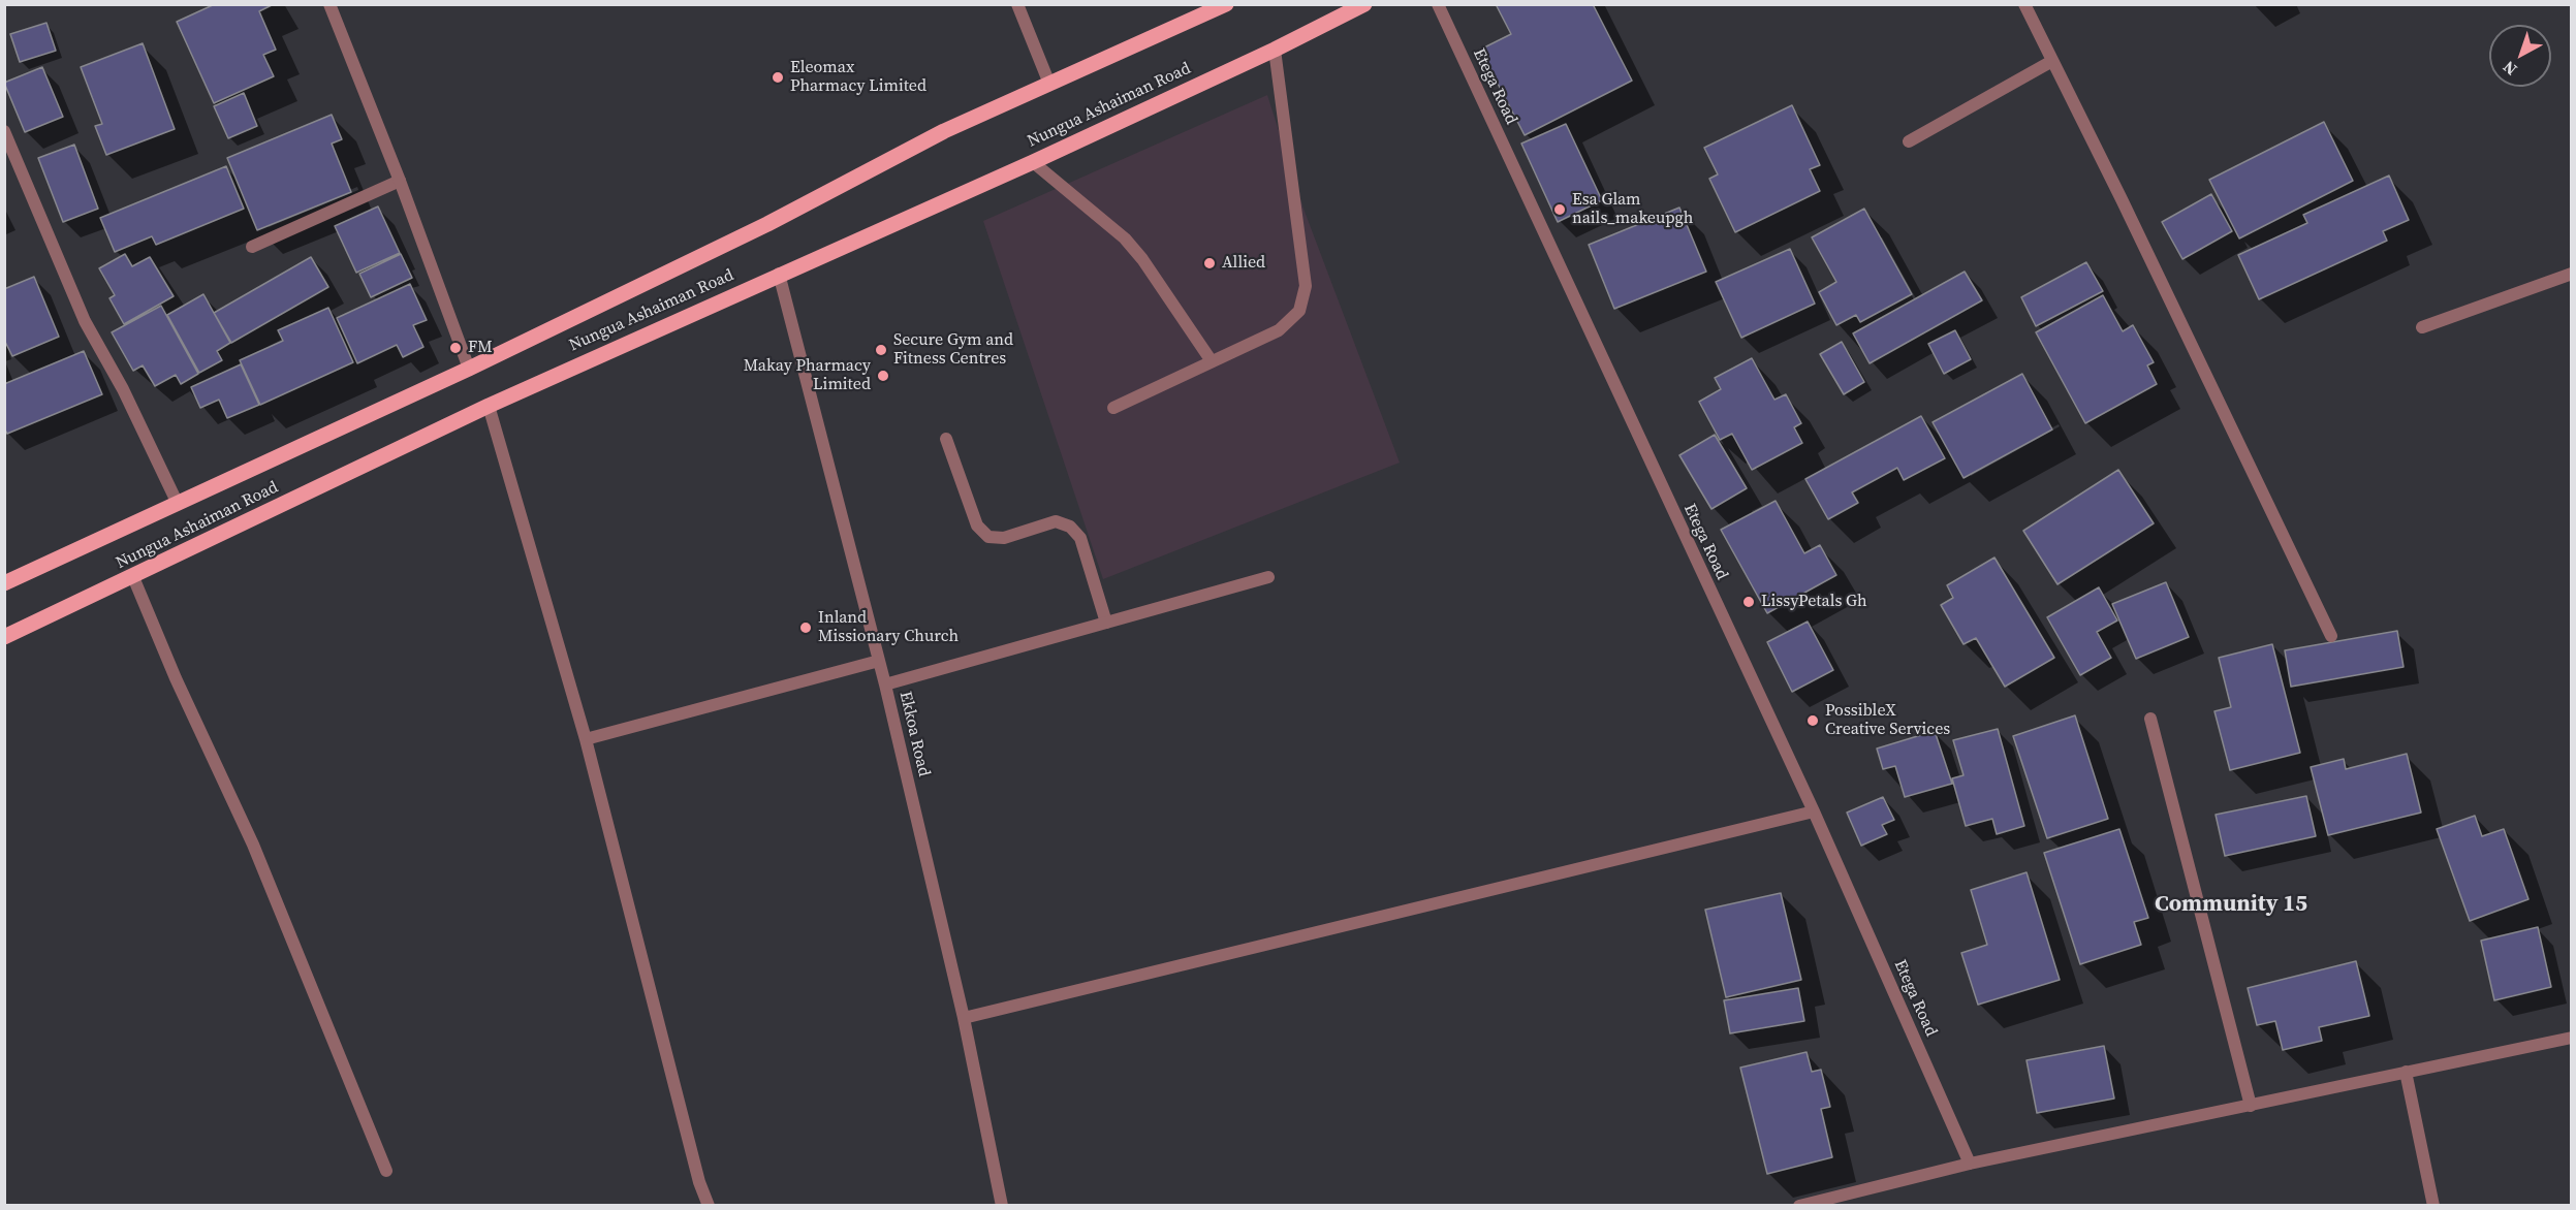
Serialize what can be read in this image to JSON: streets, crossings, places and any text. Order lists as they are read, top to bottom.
{
  "streets": {
    "main road": ["Nungua Ashaiman Road"],
    "street": ["Etega Road", "Ekkoa Road"]
  },
  "crossings": [
    ["Nungua Ashaiman Road", "Ekkoa Road"]
  ],
  "districts": ["Community 15"],
  "places": [
    "Eleomax Pharmacy Limited",
    "Esa Glam nails_makeupgh",
    "Allied",
    "FM",
    "Secure Gym and Fitness Centres",
    "Makay Pharmacy Limited",
    "LissyPetals Gh",
    "Inland Missionary Church",
    "PossibleX Creative Services"
  ],
  "north": "bottom left"
}
